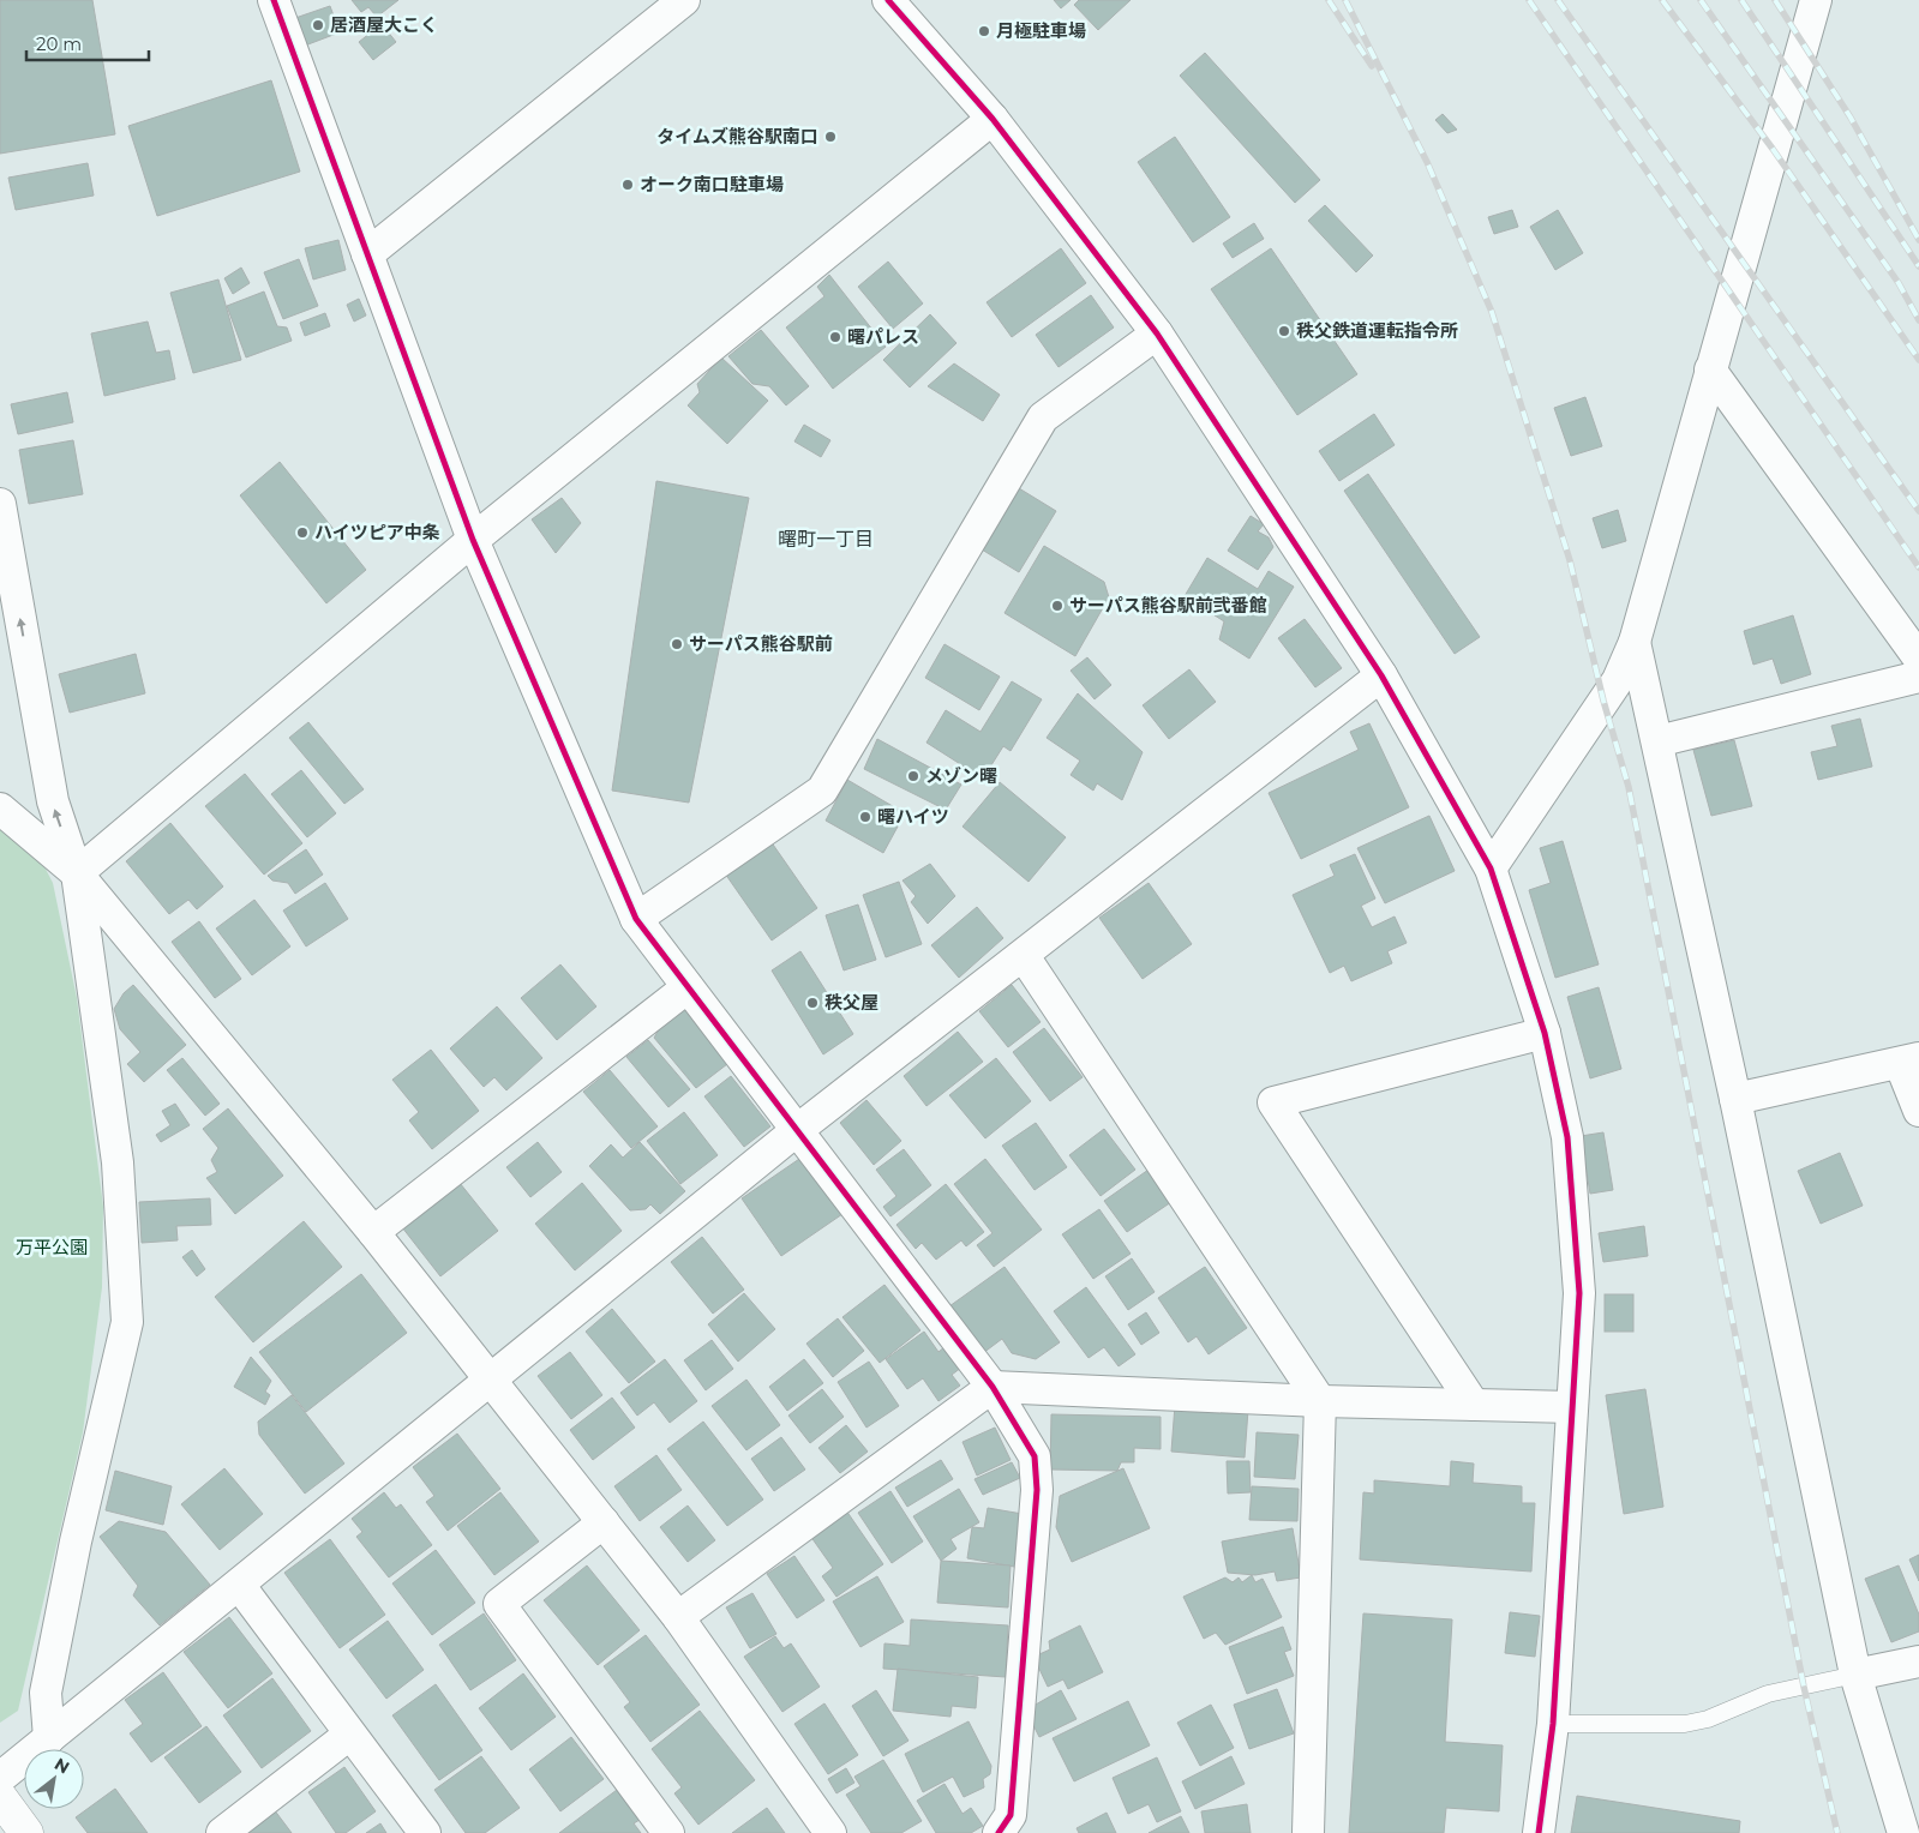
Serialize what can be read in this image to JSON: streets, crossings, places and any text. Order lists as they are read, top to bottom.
{
  "districts": ["曙町一丁目"],
  "parks": ["万平公園"],
  "places": [
    "居酒屋大こく",
    "月極駐車場",
    "タイムズ熊谷駅南口",
    "オーク南口駐車場",
    "秩父鉄道運転指令所",
    "曙パレス",
    "ハイツピア中条",
    "サーパス熊谷駅前弐番館",
    "サーパス熊谷駅前",
    "メゾン曙",
    "曙ハイツ",
    "秩父屋"
  ],
  "scale_bar": "20 m",
  "north": "top right"
}
